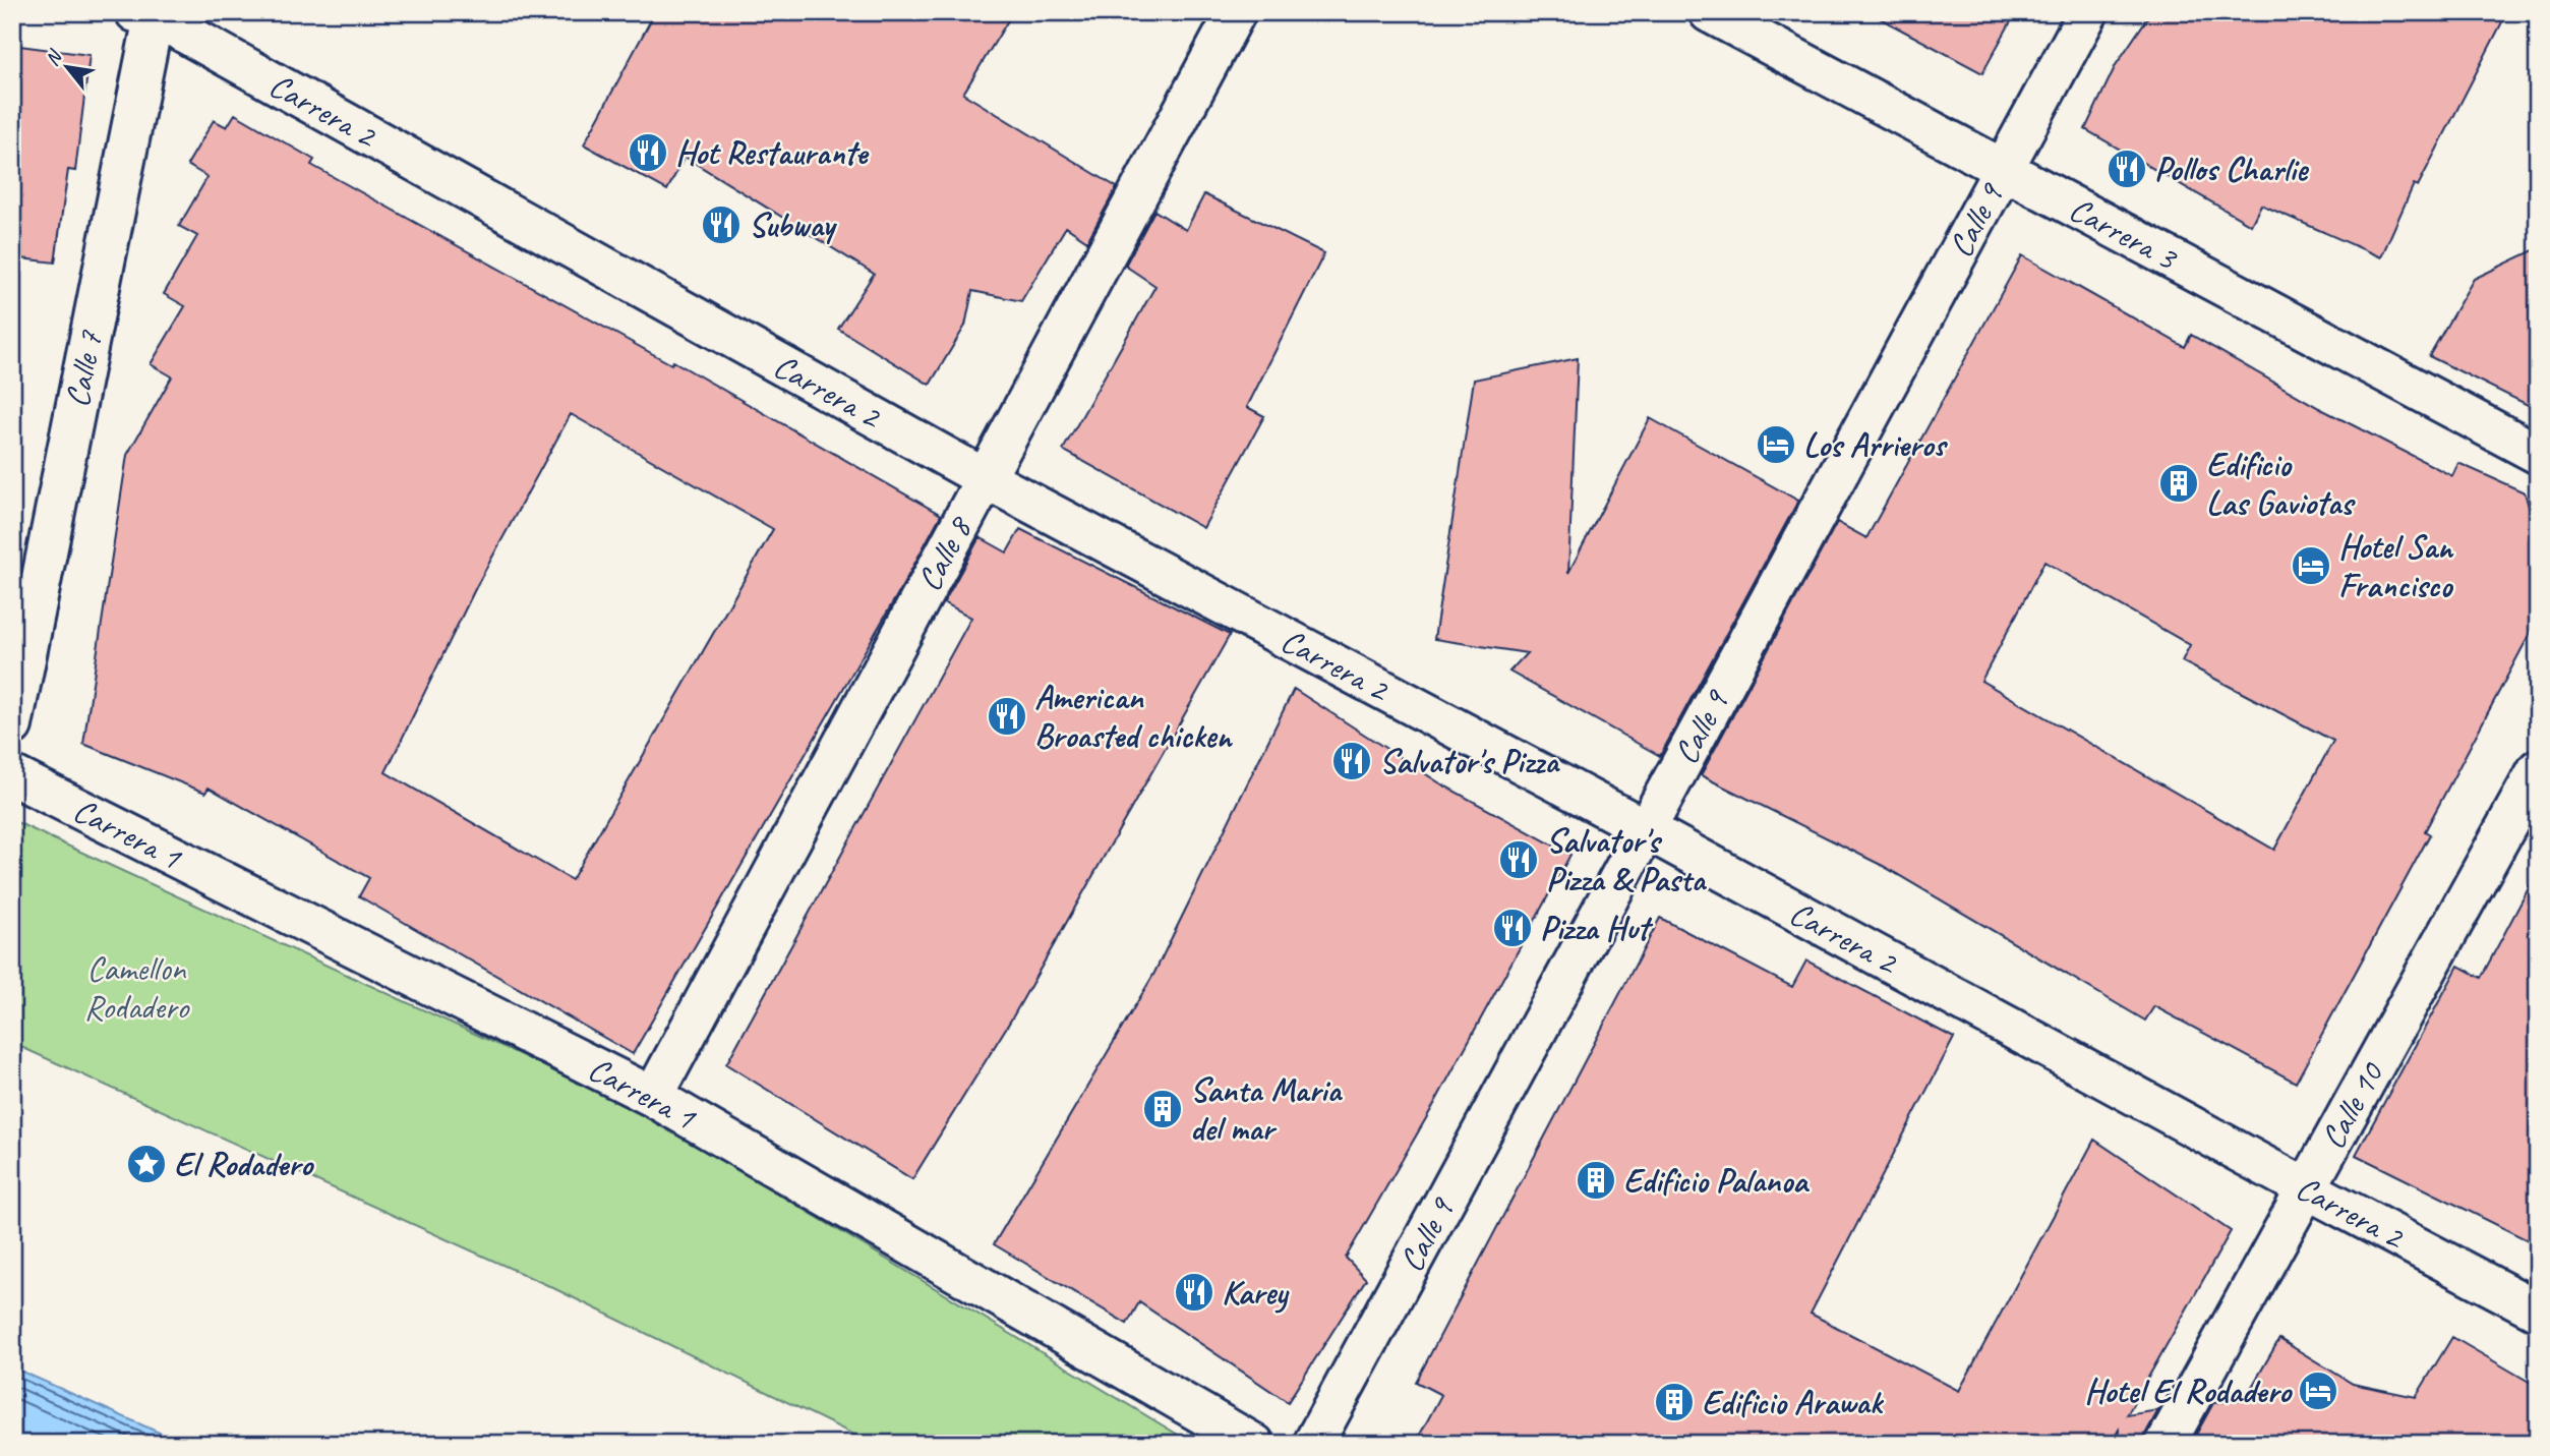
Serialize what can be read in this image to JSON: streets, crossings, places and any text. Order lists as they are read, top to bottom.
{
  "streets": {
    "street": [
      "Carrera 2",
      "Calle 9",
      "Carrera 3",
      "Calle 7",
      "Calle 8",
      "Carrera 1",
      "Calle 10"
    ]
  },
  "crossings": [
    ["Carrera 2", "Calle 9"],
    ["Carrera 2", "Calle 7"],
    ["Carrera 2", "Calle 8"],
    ["Carrera 2", "Calle 10"],
    ["Calle 9", "Carrera 3"],
    ["Calle 8", "Carrera 1"]
  ],
  "parks": ["Camellon Rodadero"],
  "places": {
    "restaurant": [
      "Hot Restaurante",
      "Pollos Charlie",
      "Subway",
      "American Broasted chicken",
      "Salvator's Pizza",
      "Salvator's Pizza & Pasta",
      "Pizza Hut",
      "Karey"
    ],
    "hotel": ["Los Arrieros", "Hotel San Francisco", "Hotel El Rodadero"],
    "building": [
      "Edificio Las Gaviotas",
      "Santa Maria del mar",
      "Edificio Palanoa",
      "Edificio Arawak"
    ],
    "place": ["El Rodadero"]
  },
  "north": "top left"
}
